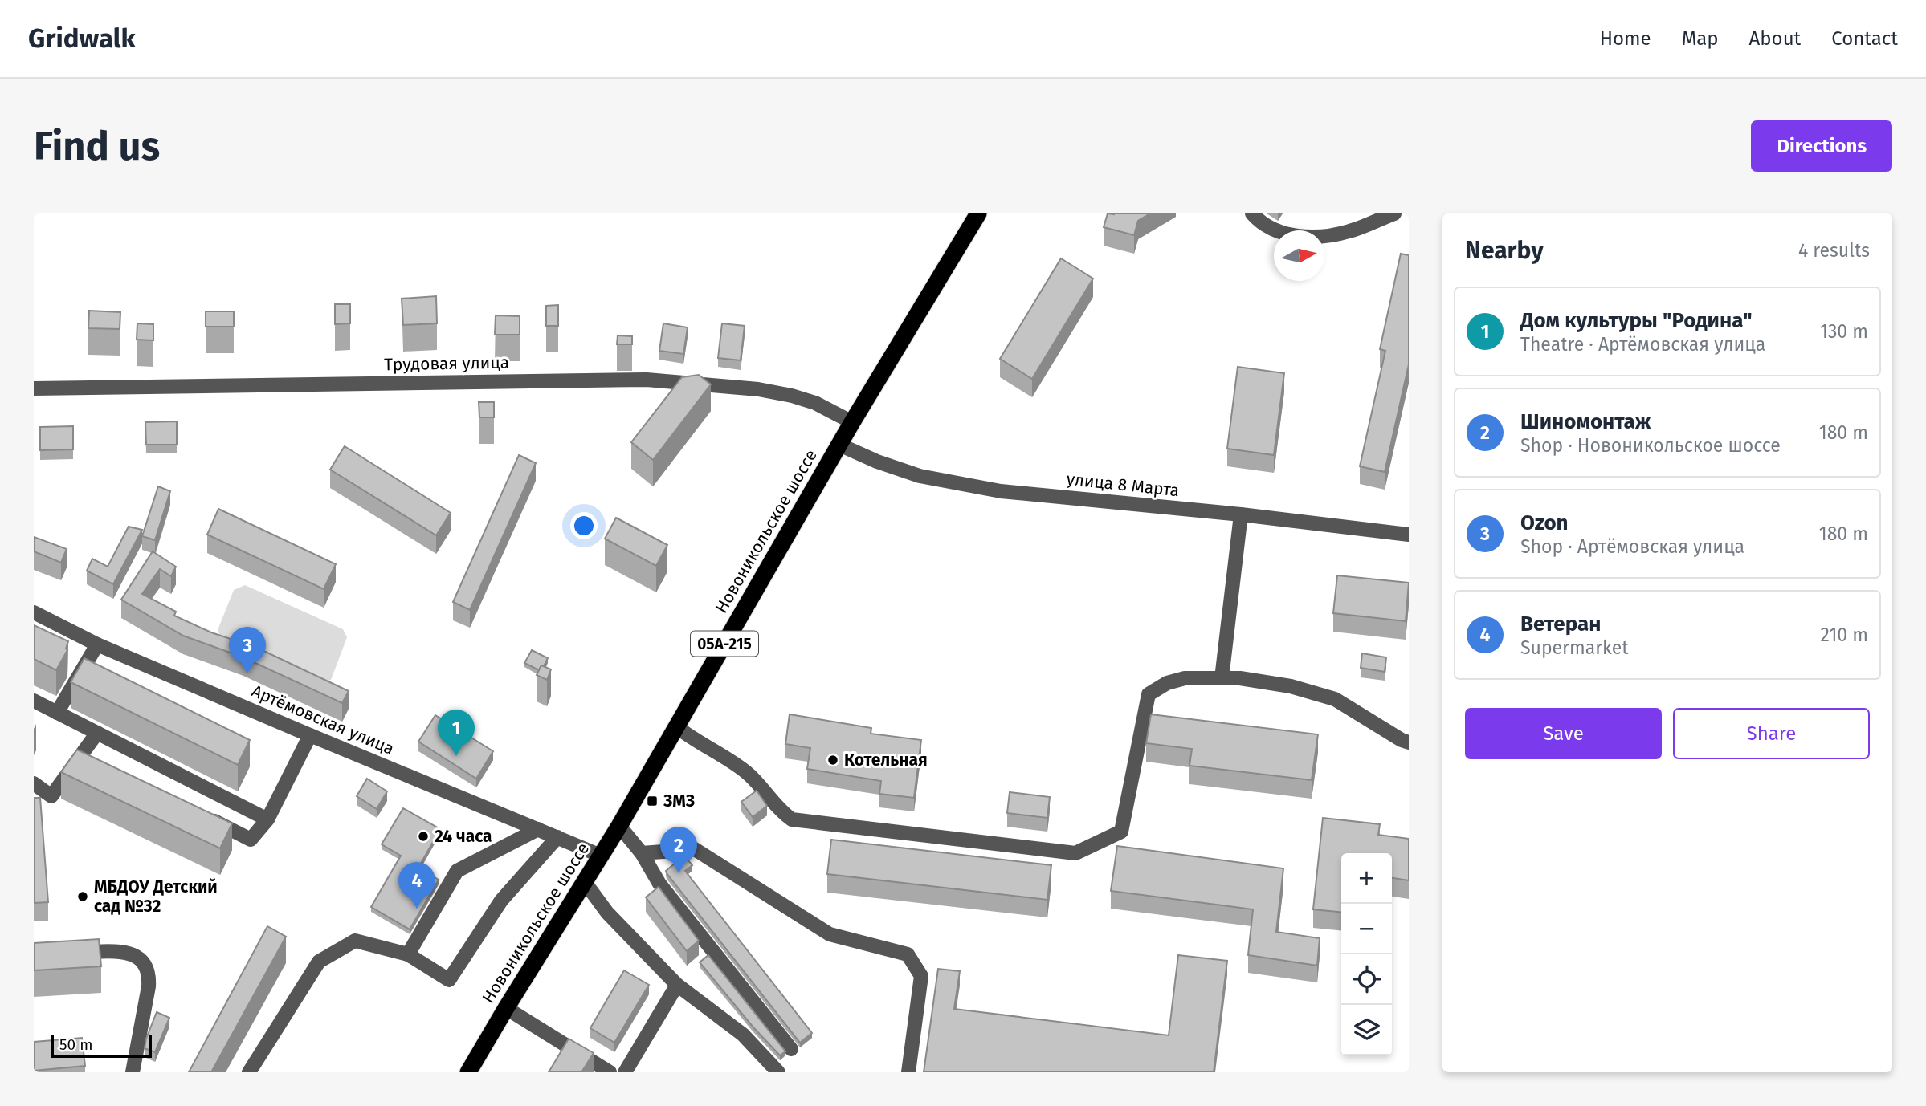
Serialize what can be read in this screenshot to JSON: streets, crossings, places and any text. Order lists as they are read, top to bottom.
{
  "streets": {
    "highway": ["Новоникольское шоссе", "05А-215"],
    "street": ["Трудовая улица", "улица 8 Марта", "Артёмовская улица"]
  },
  "crossings": [
    ["Трудовая улица", "Новоникольское шоссе"],
    ["улица 8 Марта", "Новоникольское шоссе"],
    ["Новоникольское шоссе", "Артёмовская улица"]
  ],
  "places": {
    "other": ["Котельная", "24 часа", "МБДОУ Детский сад №32"],
    "transit": ["ЗМЗ"]
  },
  "scale_bar": "50 m",
  "north": "right",
  "page": {
    "header": "Gridwalk",
    "nav": [
      "Home",
      "Map",
      "About",
      "Contact"
    ],
    "buttons": [
      "Directions",
      ["Save", "Share"]
    ],
    "title": "Find us",
    "heading": ["Nearby", "4 results"],
    "list": [
      {
        "mark": "1",
        "name": "Дом культуры \"Родина\"",
        "note": "Theatre · Артёмовская улица",
        "value": "130 m"
      },
      {
        "mark": "2",
        "name": "Шиномонтаж",
        "note": "Shop · Новоникольское шоссе",
        "value": "180 m"
      },
      {
        "mark": "3",
        "name": "Ozon",
        "note": "Shop · Артёмовская улица",
        "value": "180 m"
      },
      {
        "mark": "4",
        "name": "Ветеран",
        "note": "Supermarket",
        "value": "210 m"
      }
    ],
    "pins": [
      "3",
      "1",
      "2",
      "4"
    ],
    "map_buttons": ["+", "−"],
    "scale": "50 m"
  }
}
